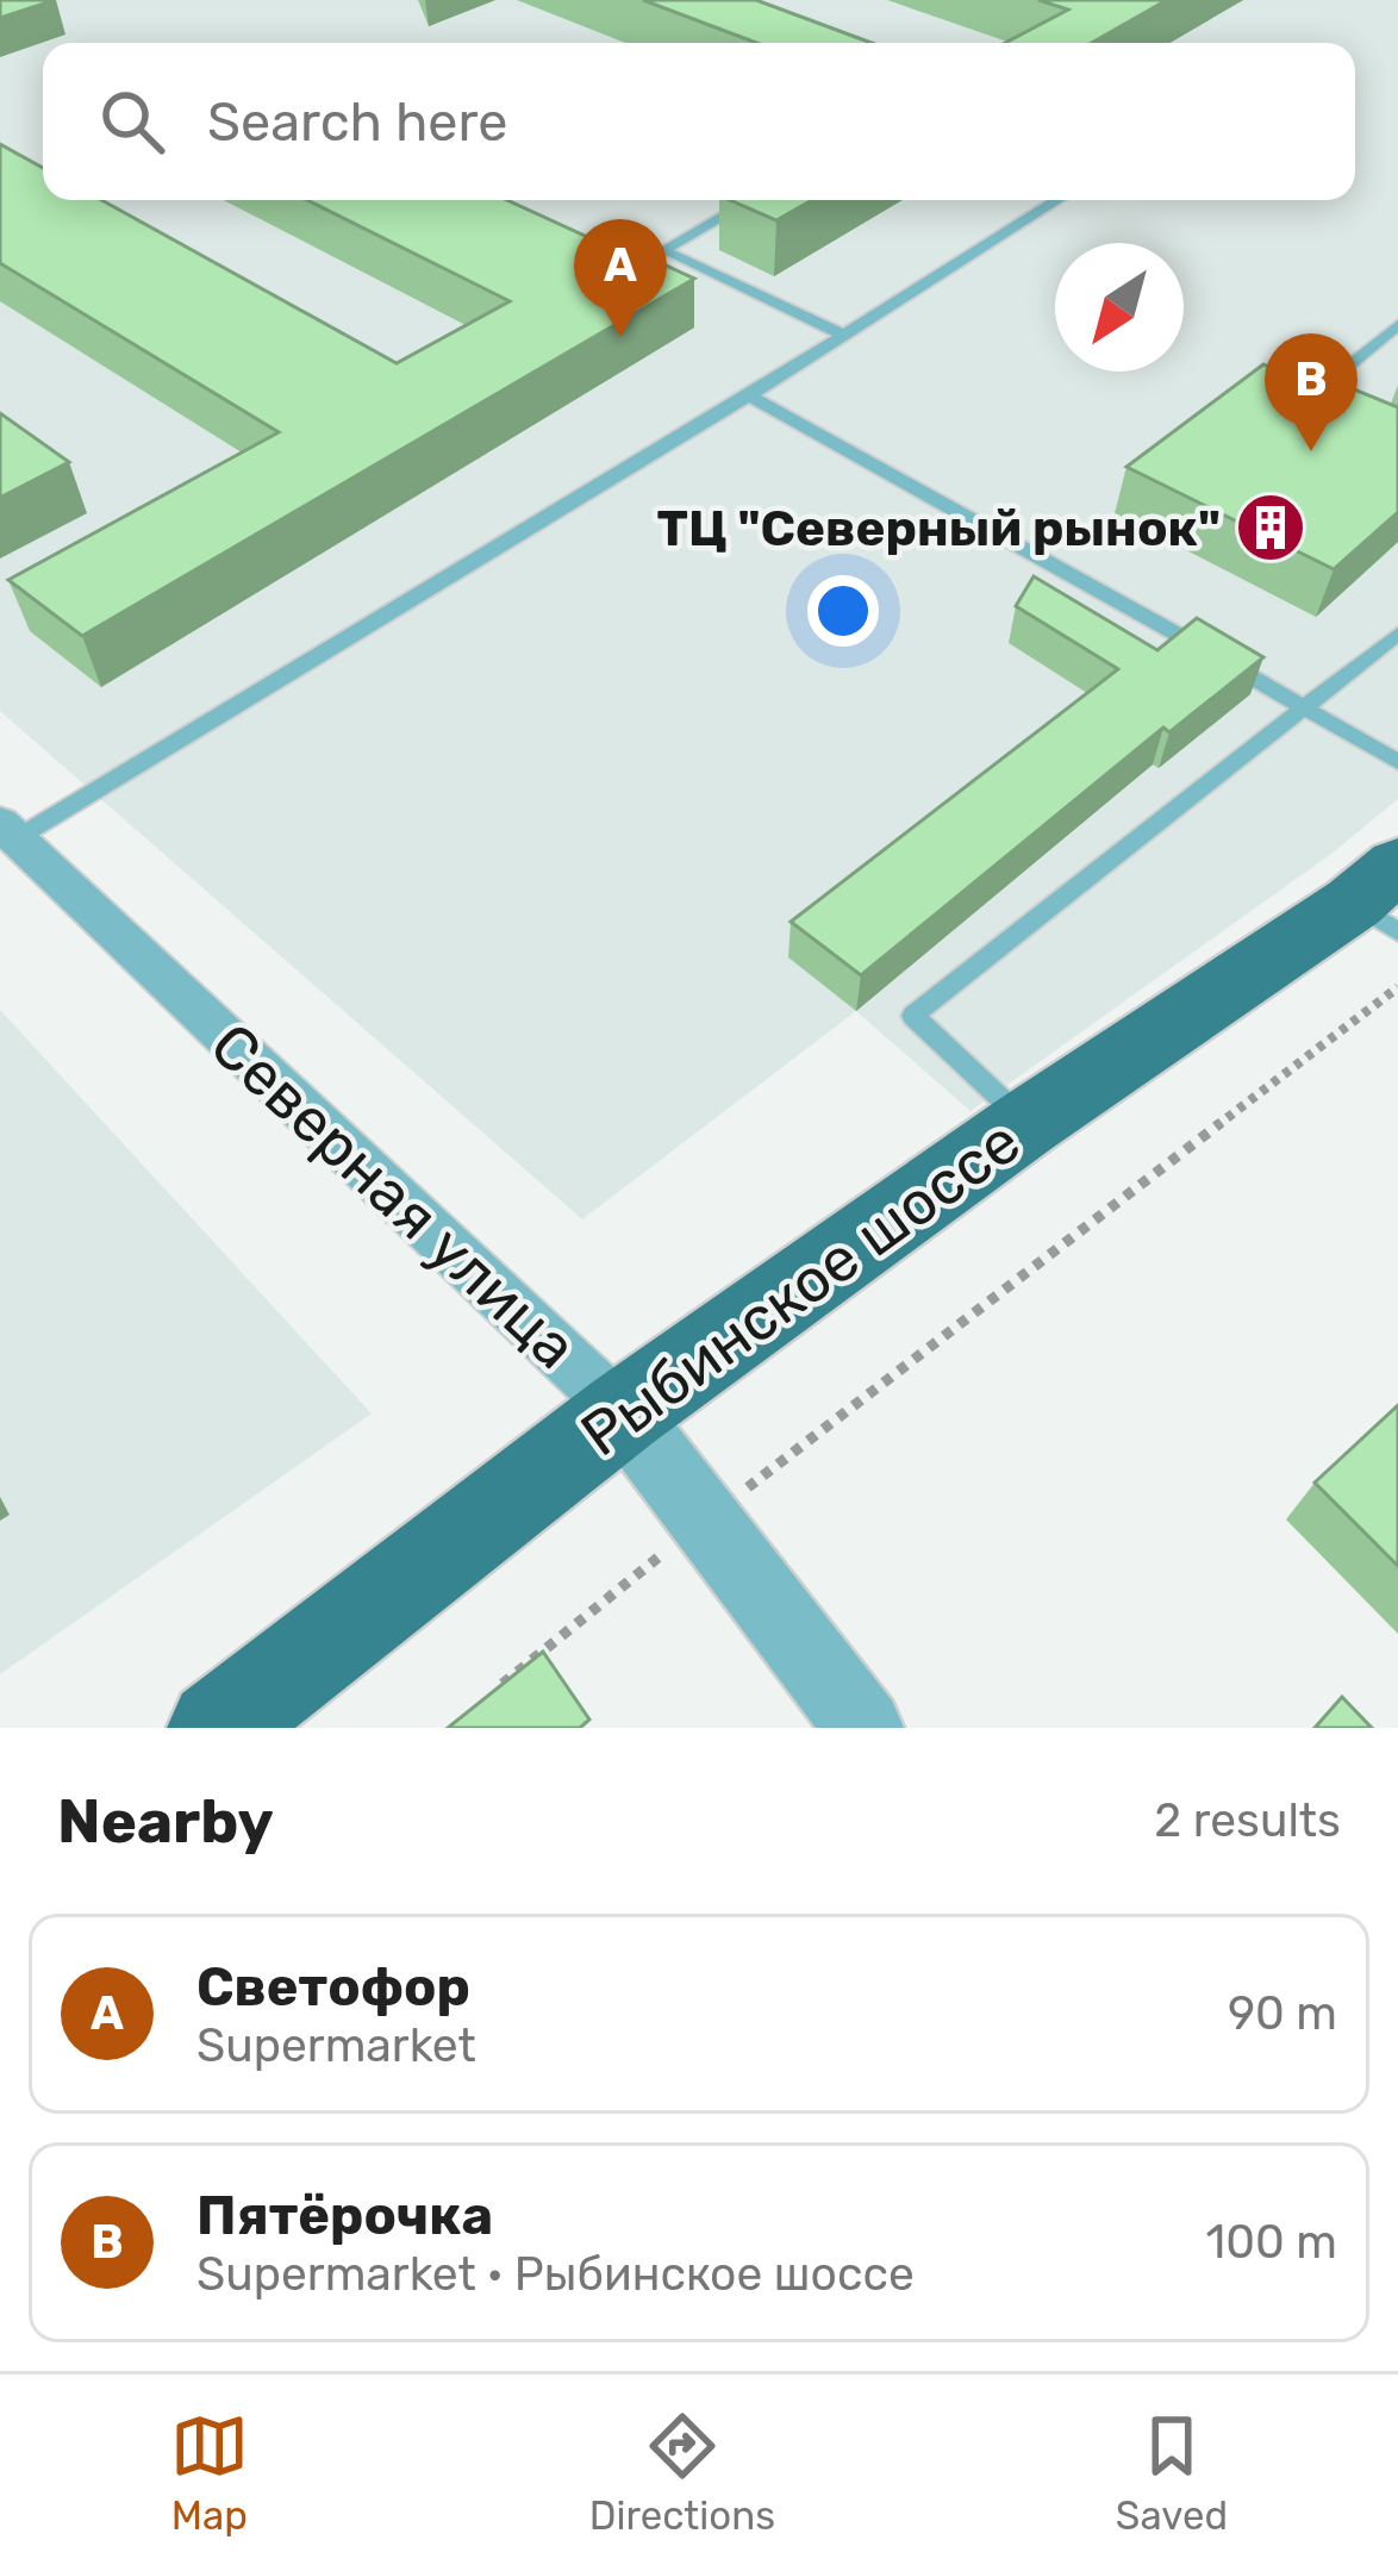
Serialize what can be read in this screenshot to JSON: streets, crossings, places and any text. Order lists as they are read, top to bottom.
{
  "streets": {
    "main road": ["Рыбинское шоссе"],
    "street": ["Северная улица"]
  },
  "crossings": [
    ["Северная улица", "Рыбинское шоссе"]
  ],
  "places": {
    "building": ["ТЦ \"Северный рынок\""]
  },
  "north": "bottom left",
  "page": {
    "search": "Search here",
    "pins": ["A", "B"],
    "heading": ["Nearby", "2 results"],
    "list": [
      {
        "mark": "A",
        "name": "Светофор",
        "note": "Supermarket",
        "value": "90 m"
      },
      {
        "mark": "B",
        "name": "Пятёрочка",
        "note": "Supermarket · Рыбинское шоссе",
        "value": "100 m"
      }
    ],
    "nav": ["Map", "Directions", "Saved"]
  }
}
